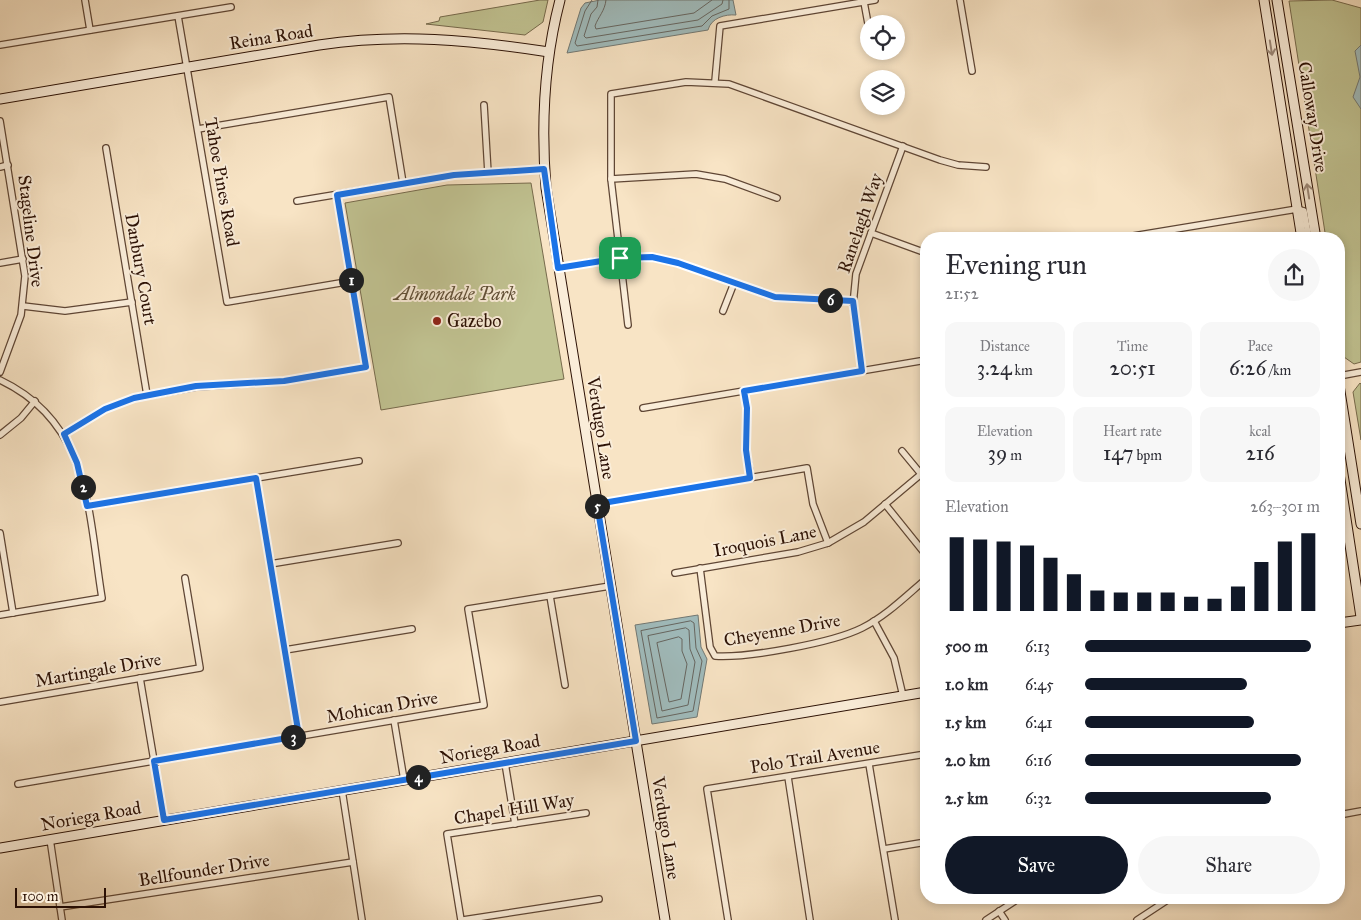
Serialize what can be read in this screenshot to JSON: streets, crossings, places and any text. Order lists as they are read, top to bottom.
{
  "streets": {
    "street": [
      "Reina Road",
      "Calloway Drive",
      "Tahoe Pines Road",
      "Ranelagh Way",
      "Stageline Drive",
      "Danbury Court",
      "Verdugo Lane",
      "Iroquois Lane",
      "Cheyenne Drive",
      "Martingale Drive",
      "Mohican Drive",
      "Noriega Road",
      "Polo Trail Avenue",
      "Chapel Hill Way",
      "Bellfounder Drive"
    ]
  },
  "crossings": [
    ["Reina Road", "Tahoe Pines Road"],
    ["Reina Road", "Verdugo Lane"],
    ["Verdugo Lane", "Noriega Road"],
    ["Iroquois Lane", "Cheyenne Drive"]
  ],
  "parks": ["Almondale Park"],
  "places": ["Gazebo"],
  "scale_bar": "100 m",
  "page": {
    "heading": ["Evening run", "21:52"],
    "pins": [
      "1",
      "6",
      "2",
      "5",
      "3",
      "4"
    ],
    "stats": [
      ["Distance", "3.24 km"],
      ["Time", "20:51"],
      ["Pace", "6:26 /km"],
      ["Elevation", "39 m"],
      ["Heart rate", "147 bpm"],
      ["kcal", "216"]
    ],
    "chart": ["Elevation", "263–301 m"],
    "list": [
      {
        "name": "500 m",
        "note": "6:13"
      },
      {
        "name": "1.0 km",
        "note": "6:45"
      },
      {
        "name": "1.5 km",
        "note": "6:41"
      },
      {
        "name": "2.0 km",
        "note": "6:16"
      },
      {
        "name": "2.5 km",
        "note": "6:32"
      }
    ],
    "buttons": ["Save", "Share"],
    "scale": "100 m"
  }
}
